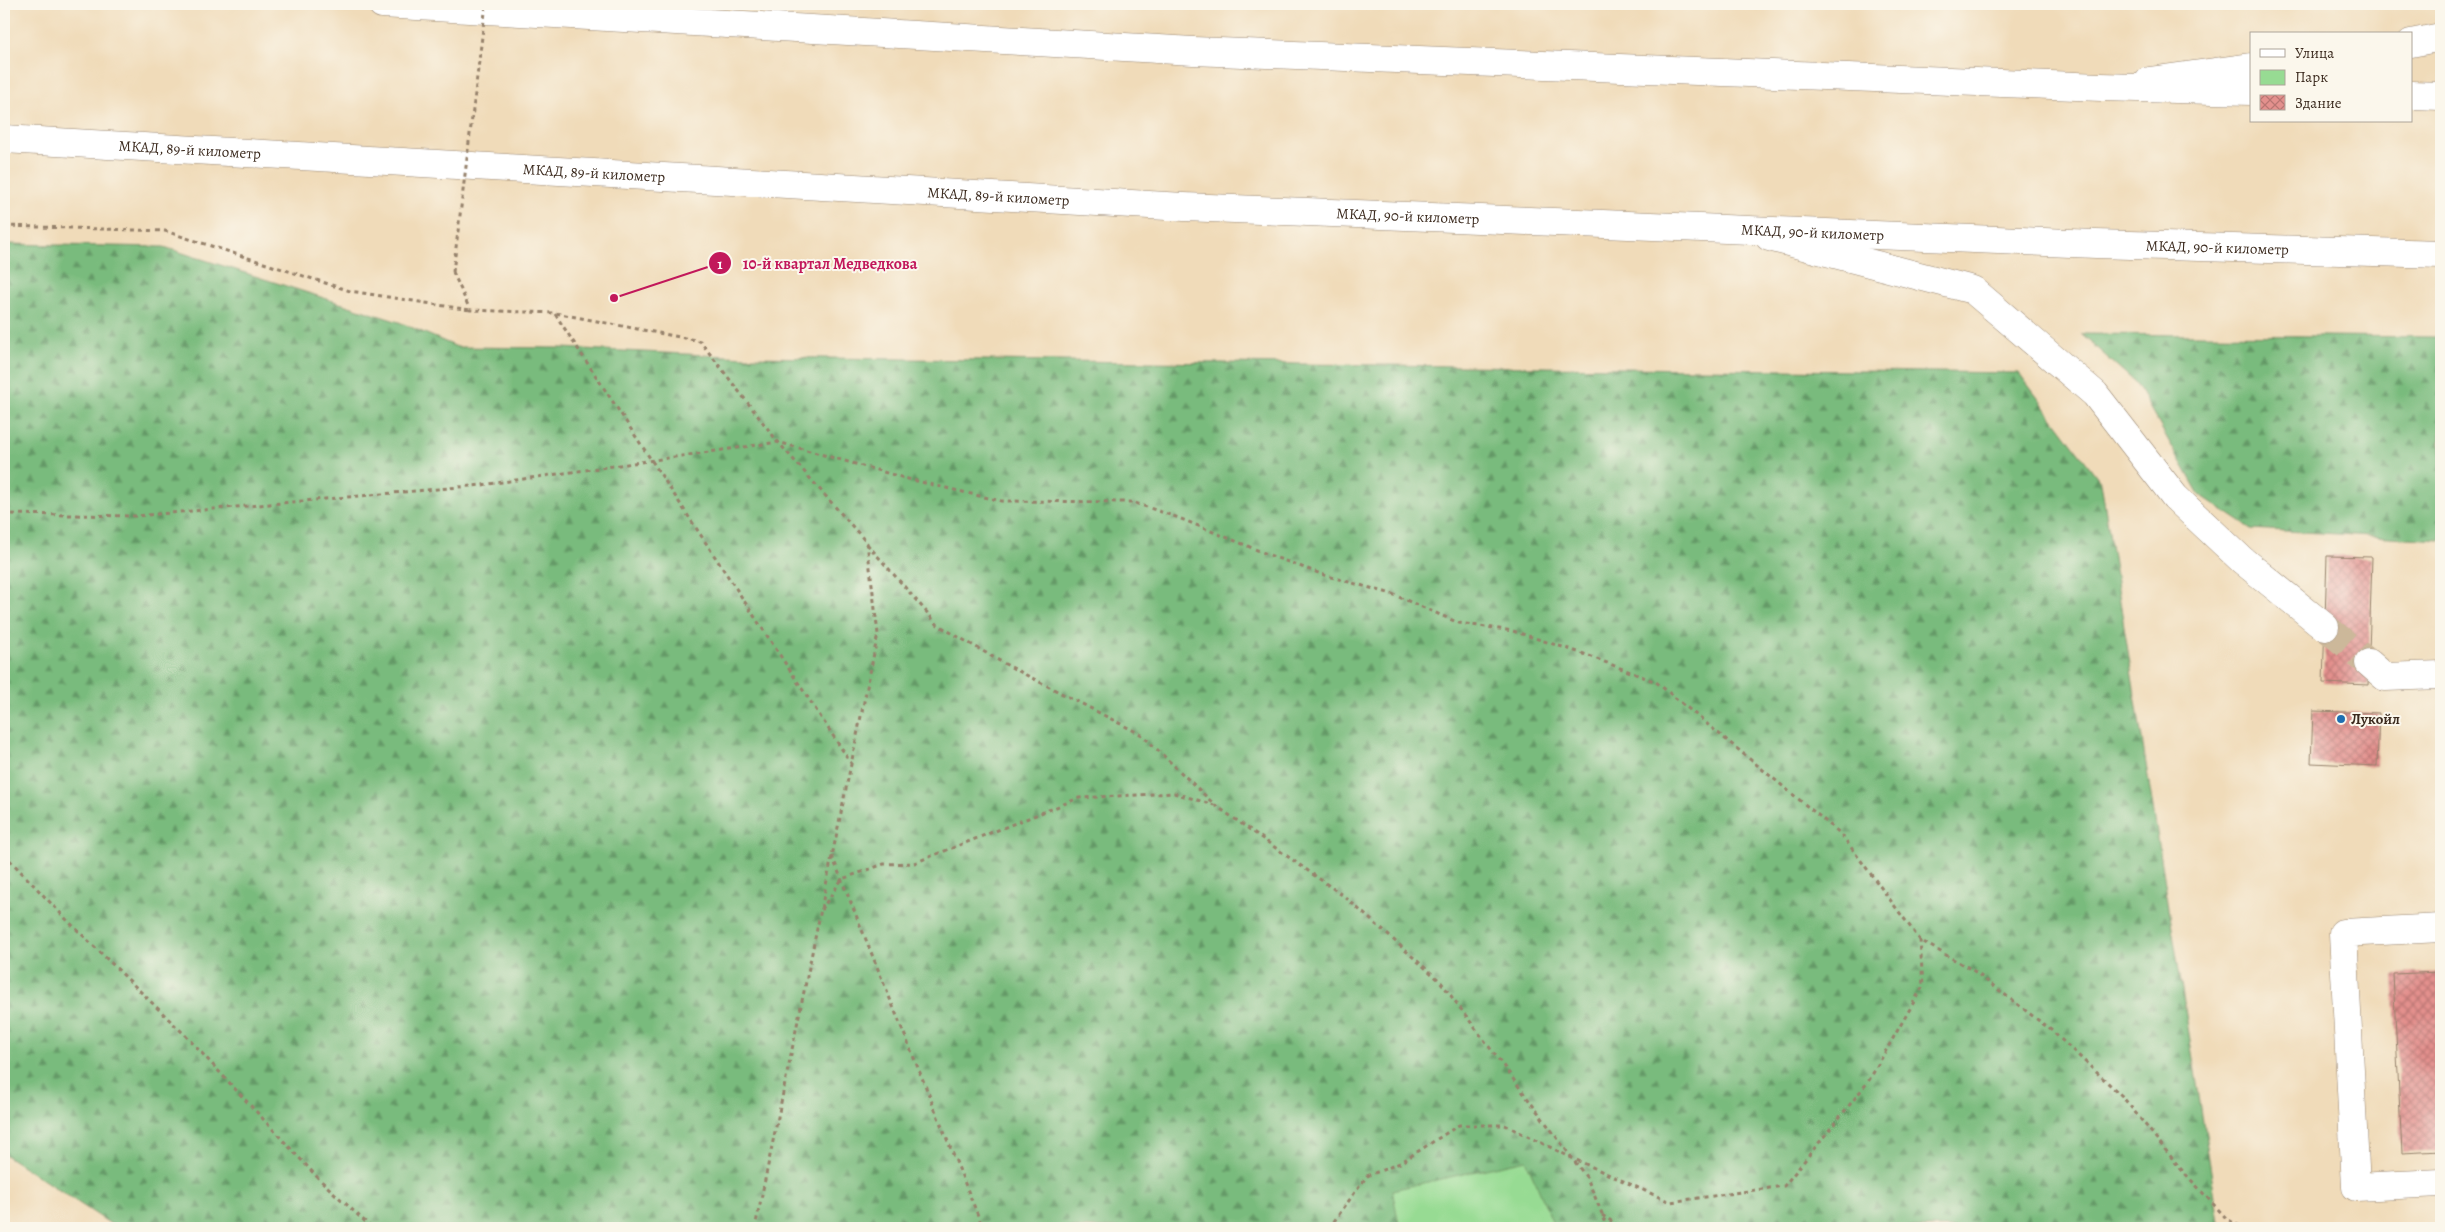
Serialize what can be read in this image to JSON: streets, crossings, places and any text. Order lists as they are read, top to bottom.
{
  "streets": {
    "main road": ["МКАД, 89-й километр", "МКАД, 90-й километр"]
  },
  "crossings": [
    ["МКАД, 89-й километр", "МКАД, 90-й километр"]
  ],
  "places": ["10-й квартал Медведкова", "Лукойл"],
  "legend": ["Улица", "Парк", "Здание"]
}
